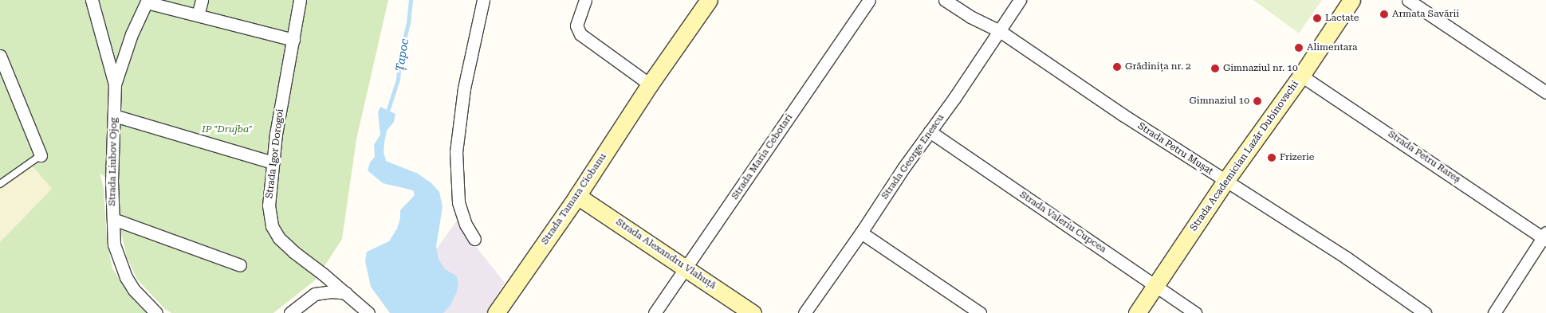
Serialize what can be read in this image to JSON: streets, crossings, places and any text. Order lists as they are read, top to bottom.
{
  "streets": {
    "street": [
      "Strada Petru Mușat",
      "Strada Igor Dorogoi",
      "Strada Academician Lazăr Dubinovschi",
      "Strada Maria Cebotari",
      "Strada George Enescu",
      "Strada Petru Rareș",
      "Strada Liubov Ojog",
      "Strada Tamara Ciobanu",
      "Strada Valeriu Cupcea",
      "Strada Аlexandru Vlahuță"
    ]
  },
  "crossings": [
    ["Strada Petru Mușat", "Strada Academician Lazăr Dubinovschi"],
    ["Strada Petru Mușat", "Strada George Enescu"],
    ["Strada Academician Lazăr Dubinovschi", "Strada Petru Rareș"],
    ["Strada Academician Lazăr Dubinovschi", "Strada Valeriu Cupcea"],
    ["Strada Maria Cebotari", "Strada Аlexandru Vlahuță"],
    ["Strada George Enescu", "Strada Valeriu Cupcea"],
    ["Strada Tamara Ciobanu", "Strada Аlexandru Vlahuță"]
  ],
  "water": ["Țapoc"],
  "parks": ["IP \"Drujba\""],
  "places": [
    "Armata Savării",
    "Lactate",
    "Alimentara",
    "Grădinița nr. 2",
    "Gimnaziul nr. 10",
    "Gimnaziul 10",
    "Frizerie"
  ]
}
